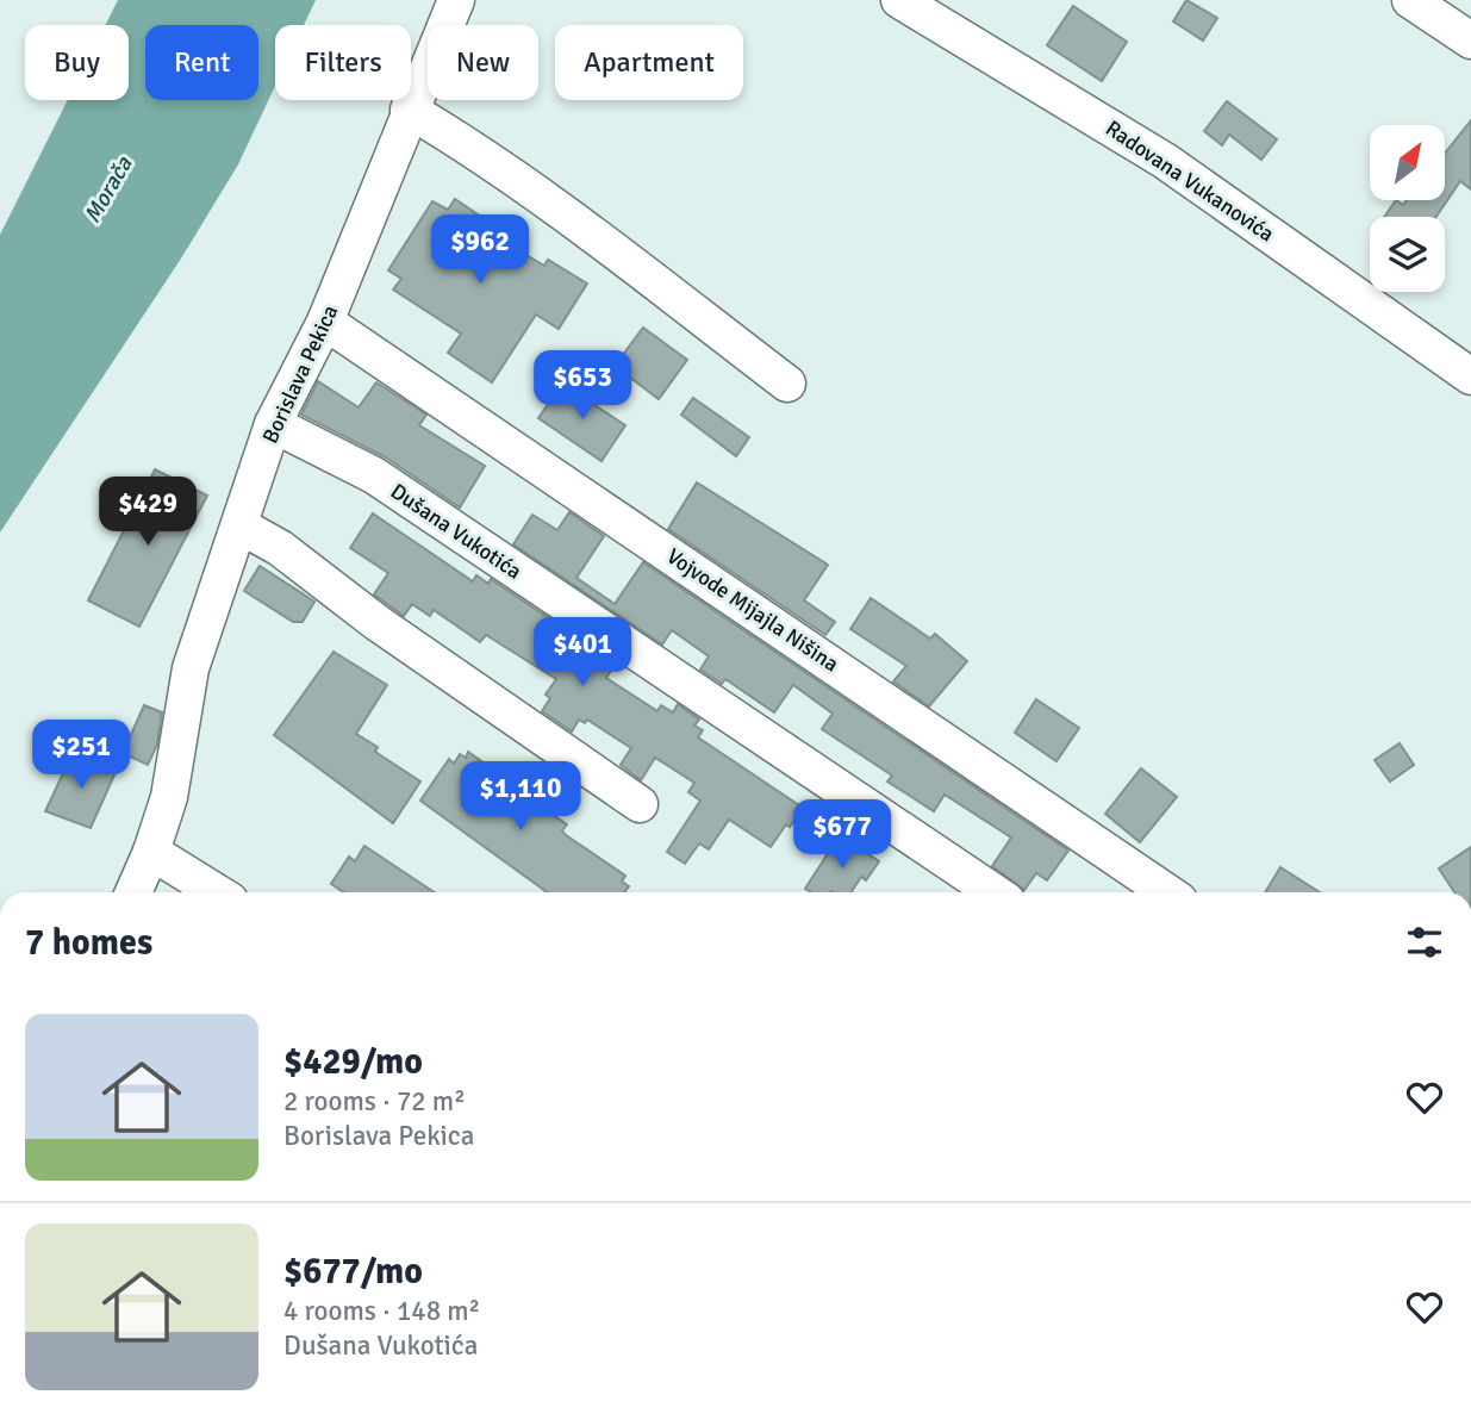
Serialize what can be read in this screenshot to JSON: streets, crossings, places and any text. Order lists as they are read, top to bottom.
{
  "streets": {
    "street": [
      "Radovana Vukanovića",
      "Borislava Pekica",
      "Dušana Vukotića",
      "Vojvode Mijajla Nišina"
    ]
  },
  "crossings": [
    ["Borislava Pekica", "Dušana Vukotića"],
    ["Borislava Pekica", "Vojvode Mijajla Nišina"]
  ],
  "water": ["Morača"],
  "north": "top right",
  "page": {
    "chip": [
      "Buy",
      "Rent",
      "Filters",
      "New",
      "Apartment"
    ],
    "price": [
      "$962",
      "$653",
      "$429",
      "$401",
      "$251",
      "$1,110",
      "$677"
    ],
    "heading": "7 homes",
    "list": [
      {
        "name": "$429/mo",
        "note": "2 rooms · 72 m² · Borislava Pekica"
      },
      {
        "name": "$677/mo",
        "note": "4 rooms · 148 m² · Dušana Vukotića"
      }
    ]
  }
}
